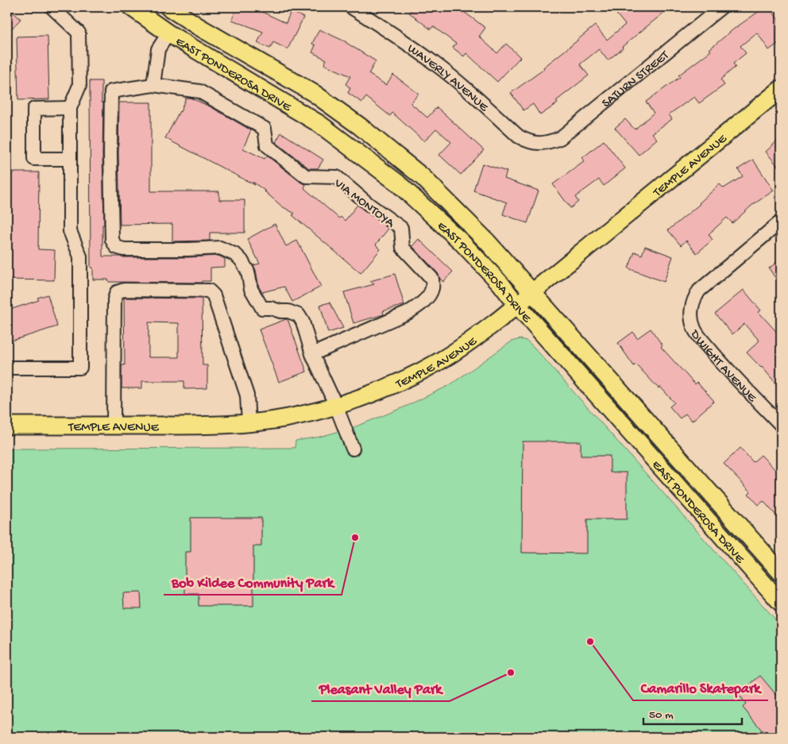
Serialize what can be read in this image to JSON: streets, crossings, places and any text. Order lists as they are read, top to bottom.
{
  "streets": {
    "main road": ["EAST PONDEROSA DRIVE", "TEMPLE AVENUE"],
    "street": [
      "WAVERLY AVENUE",
      "SATURN STREET",
      "VIA MONTOYA",
      "DWIGHT AVENUE"
    ]
  },
  "crossings": [
    ["EAST PONDEROSA DRIVE", "TEMPLE AVENUE"],
    ["WAVERLY AVENUE", "SATURN STREET"],
    ["TEMPLE AVENUE", "VIA MONTOYA"]
  ],
  "places": ["Bob Kildee Community Park", "Camarillo Skatepark", "Pleasant Valley Park"],
  "scale_bar": "50 m"
}
